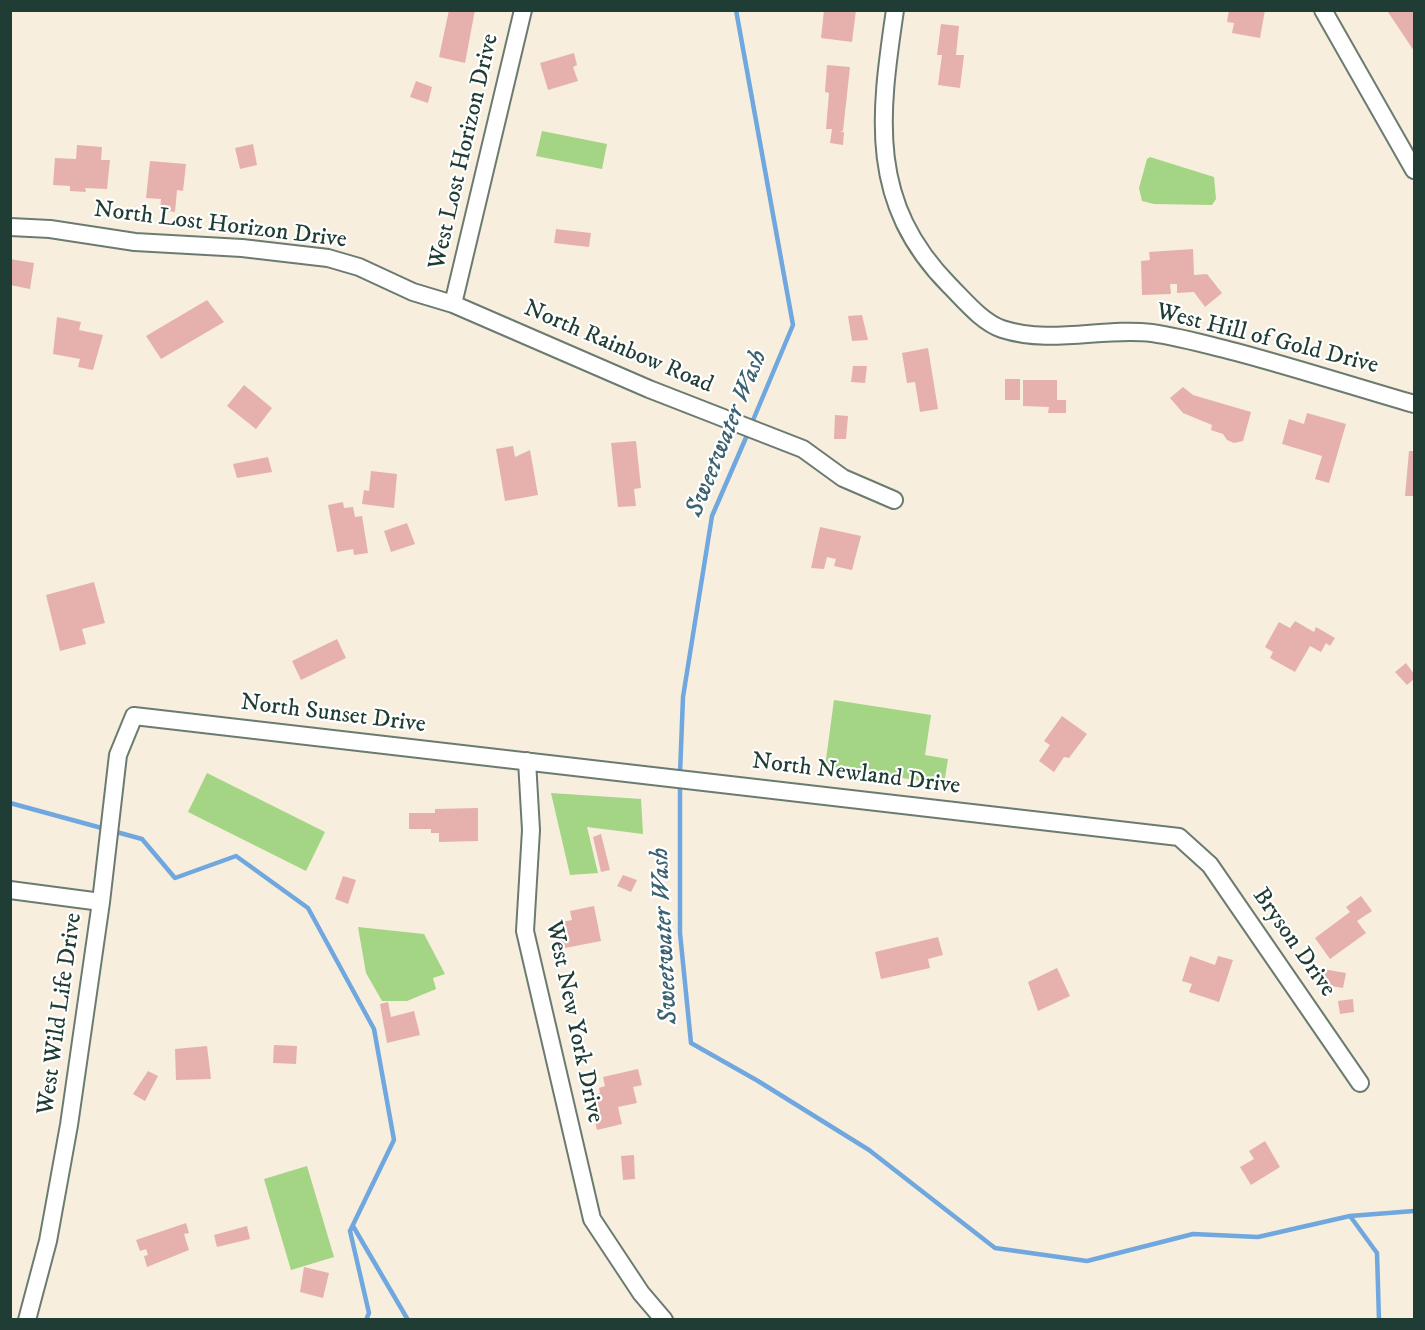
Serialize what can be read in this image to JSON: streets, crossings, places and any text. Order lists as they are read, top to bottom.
{
  "streets": {
    "street": [
      "West Lost Horizon Drive",
      "North Lost Horizon Drive",
      "West Hill of Gold Drive",
      "North Rainbow Road",
      "North Sunset Drive",
      "North Newland Drive",
      "Bryson Drive",
      "West Wild Life Drive",
      "West New York Drive"
    ]
  },
  "crossings": [
    ["West Lost Horizon Drive", "North Lost Horizon Drive"],
    ["West Lost Horizon Drive", "North Rainbow Road"],
    ["North Lost Horizon Drive", "North Rainbow Road"],
    ["North Sunset Drive", "North Newland Drive"],
    ["North Sunset Drive", "West Wild Life Drive"],
    ["North Sunset Drive", "West New York Drive"],
    ["North Newland Drive", "Bryson Drive"],
    ["North Newland Drive", "West New York Drive"]
  ],
  "water": ["Sweetwater Wash"]
}
